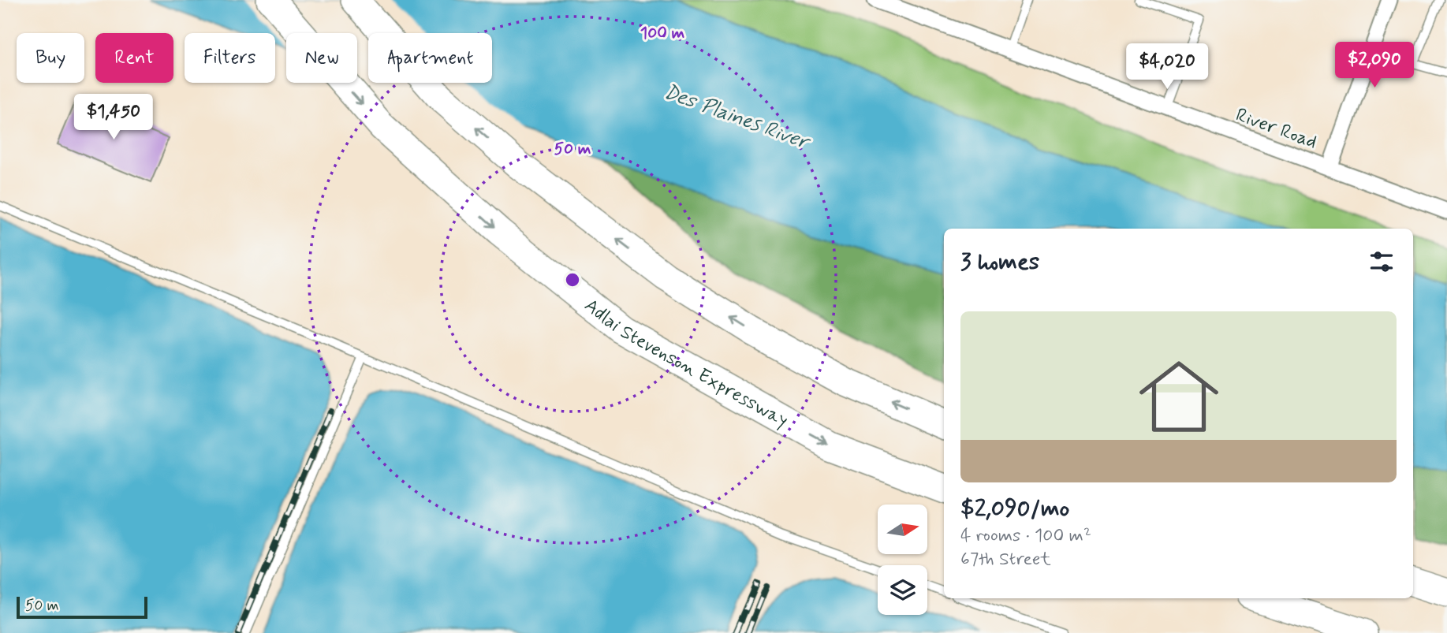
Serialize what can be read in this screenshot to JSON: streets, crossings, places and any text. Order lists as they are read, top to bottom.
{
  "streets": {
    "highway": ["Adlai Stevenson Expressway"],
    "street": ["River Road"]
  },
  "water": ["Des Plaines River"],
  "scale_bar": "50 m",
  "north": "right",
  "page": {
    "chip": [
      "Buy",
      "Rent",
      "Filters",
      "New",
      "Apartment"
    ],
    "price": ["$2,090", "$4,020", "$1,450"],
    "heading": "3 homes",
    "list": [
      {
        "name": "$2,090/mo",
        "note": "4 rooms · 100 m² · 67th Street"
      }
    ],
    "scale": "50 m"
  },
  "rings": ["100 m", "50 m"]
}
